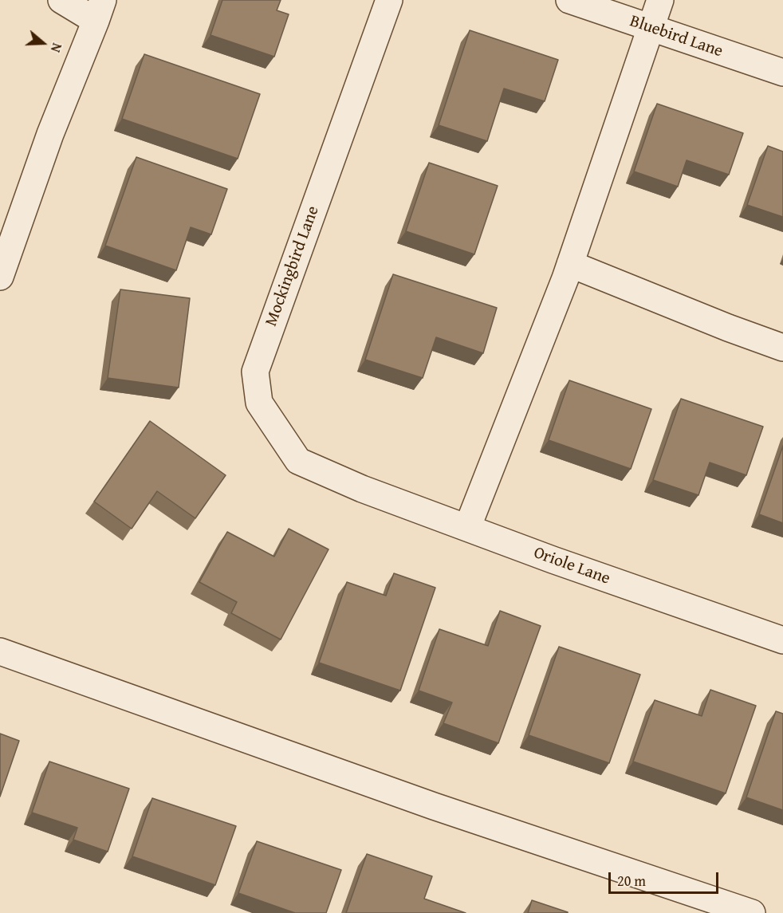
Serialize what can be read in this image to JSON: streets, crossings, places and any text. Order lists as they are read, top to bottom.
{
  "streets": {
    "street": ["Bluebird Lane", "Mockingbird Lane", "Oriole Lane"]
  },
  "crossings": [
    ["Mockingbird Lane", "Oriole Lane"]
  ],
  "scale_bar": "20 m",
  "north": "right"
}
